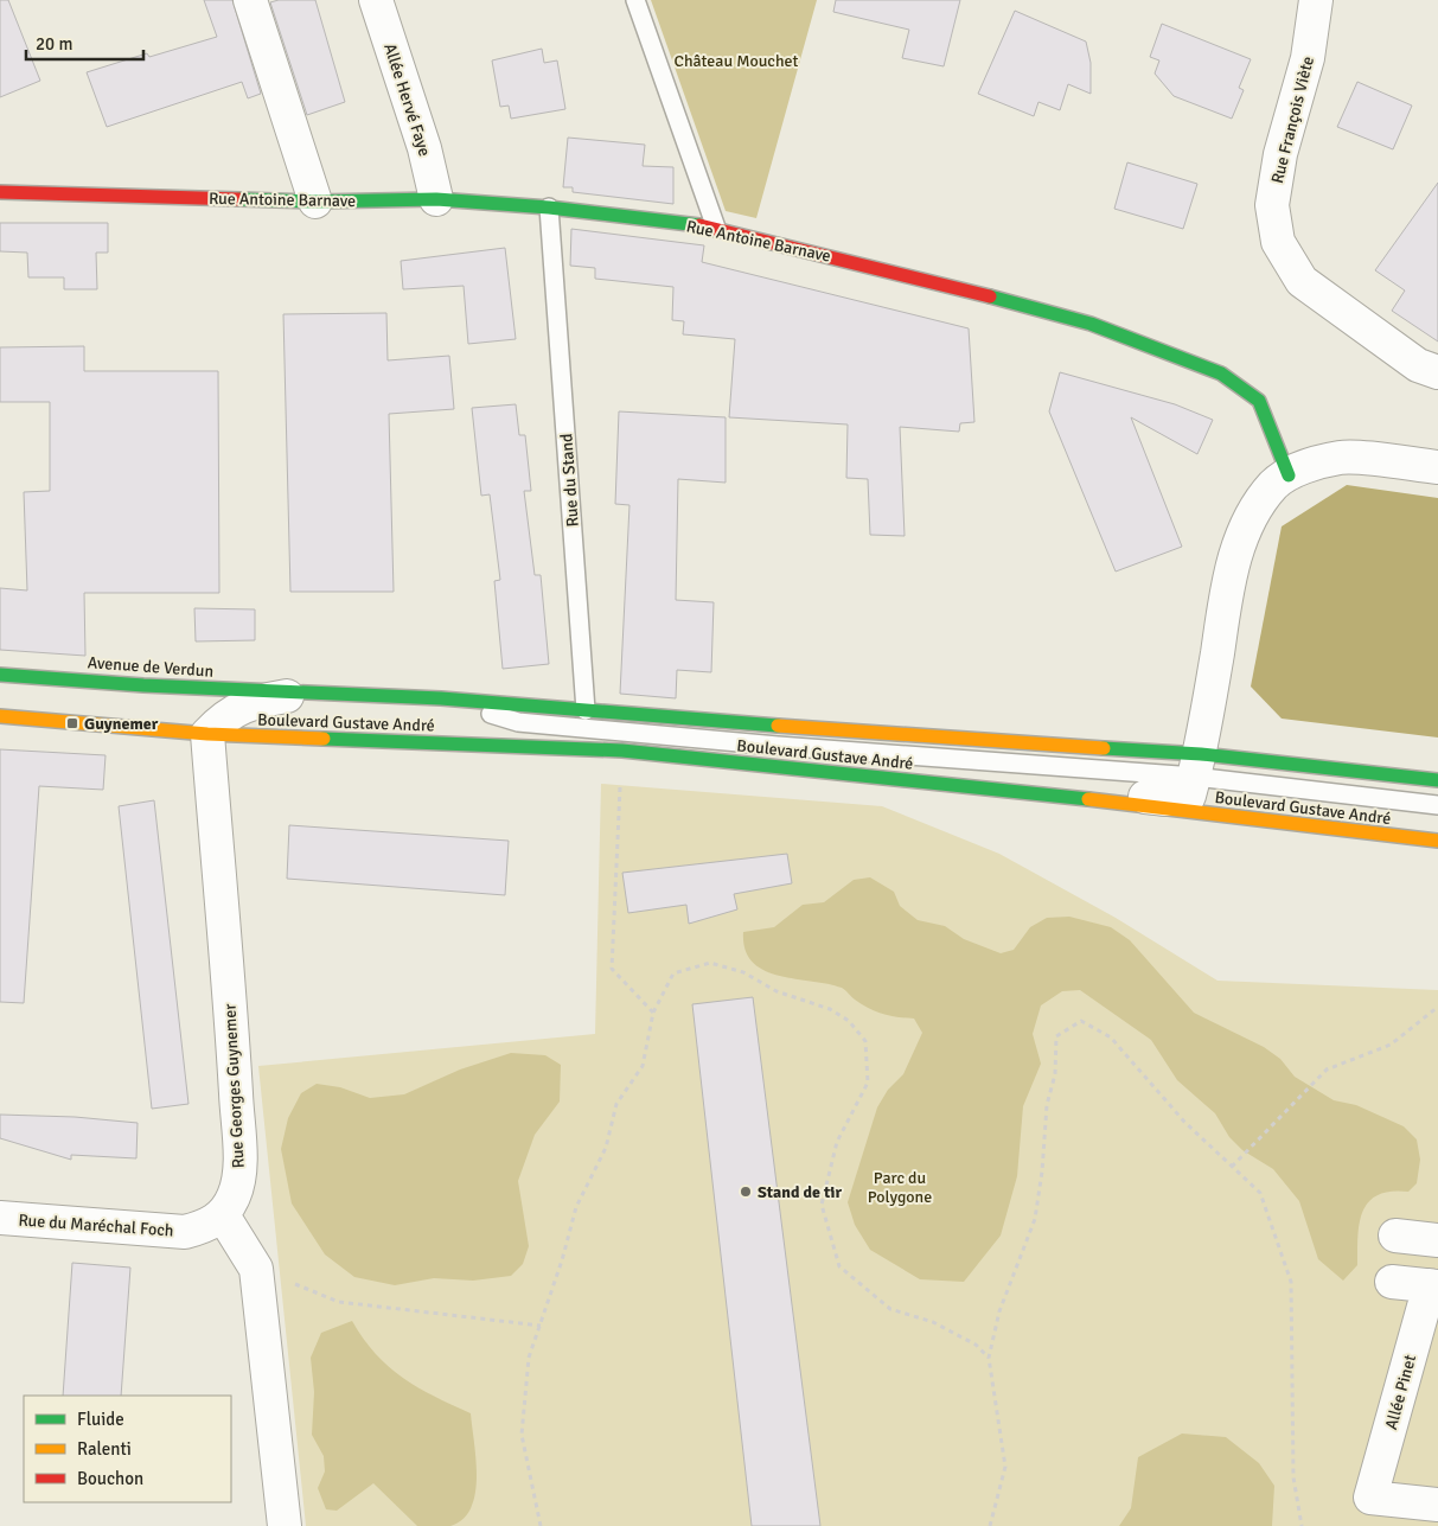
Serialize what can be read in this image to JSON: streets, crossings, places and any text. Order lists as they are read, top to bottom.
{
  "streets": {
    "main road": ["Rue Antoine Barnave", "Avenue de Verdun", "Boulevard Gustave André"],
    "street": [
      "Allée Hervé Faye",
      "Rue François Viète",
      "Rue Georges Guynemer",
      "Rue du Maréchal Foch",
      "Allée Pinet"
    ],
    "lane": ["Rue du Stand"]
  },
  "crossings": [
    ["Allée Hervé Faye", "Rue Antoine Barnave"],
    ["Rue Antoine Barnave", "Rue du Stand"],
    ["Rue du Stand", "Boulevard Gustave André"],
    ["Avenue de Verdun", "Boulevard Gustave André"],
    ["Boulevard Gustave André", "Rue Georges Guynemer"],
    ["Rue Georges Guynemer", "Rue du Maréchal Foch"]
  ],
  "parks": ["Château Mouchet", "Parc du Polygone"],
  "places": {
    "transit": ["Guynemer"],
    "other": ["Stand de tir"]
  },
  "legend": ["Fluide", "Ralenti", "Bouchon"],
  "scale_bar": "20 m"
}
